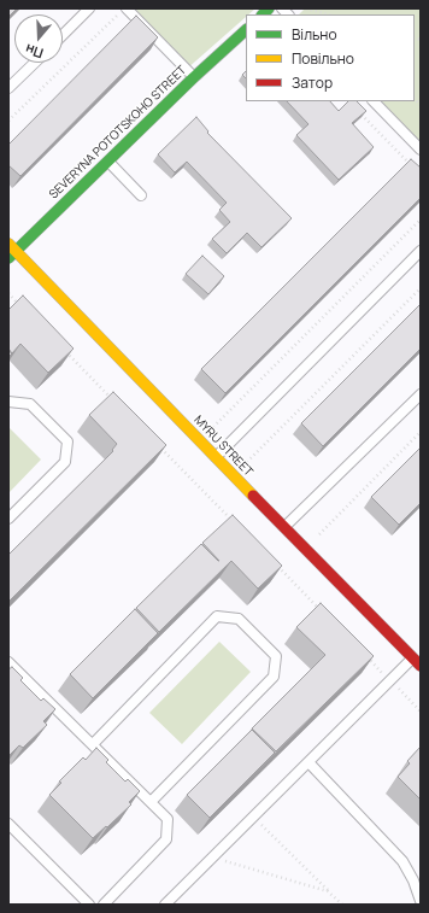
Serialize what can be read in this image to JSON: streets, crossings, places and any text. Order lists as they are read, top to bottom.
{
  "streets": {
    "street": ["SEVERYNA POTOTSKOHO STREET", "MYRU STREET"]
  },
  "crossings": [
    ["SEVERYNA POTOTSKOHO STREET", "MYRU STREET"]
  ],
  "legend": ["Вільно", "Повільно", "Затор"],
  "north": "bottom"
}
